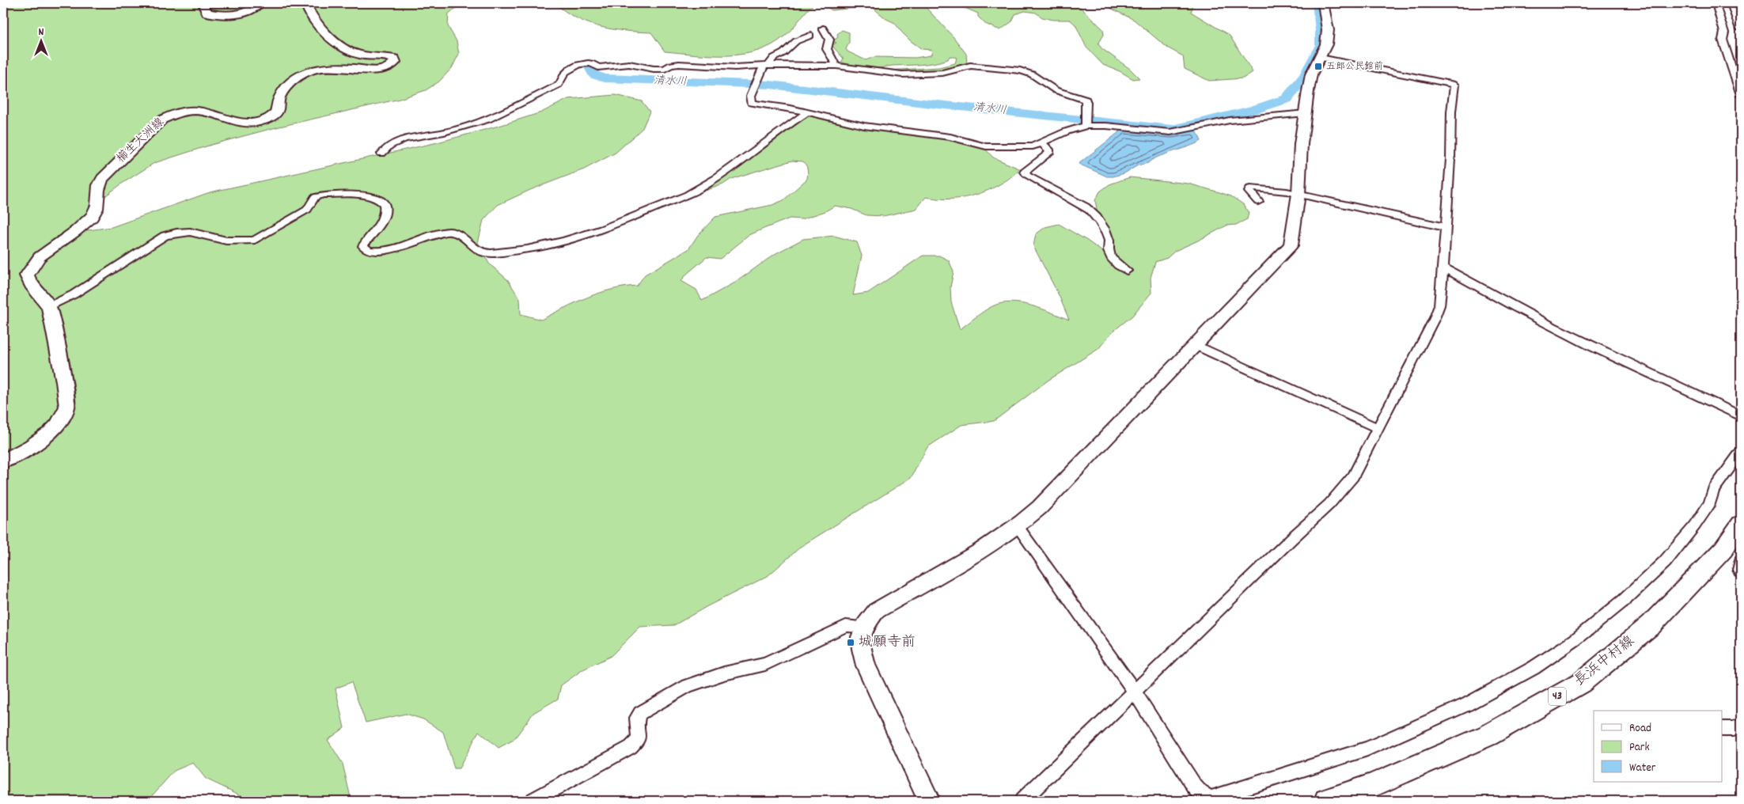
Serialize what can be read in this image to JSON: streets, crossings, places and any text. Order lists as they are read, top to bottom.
{
  "streets": {
    "main road": ["長浜中村線", "43"],
    "street": ["櫛生大洲線"]
  },
  "water": ["清水川"],
  "places": {
    "transit": ["五郎公民館前", "城願寺前"]
  },
  "legend": ["Road", "Park", "Water"],
  "north": "top"
}
